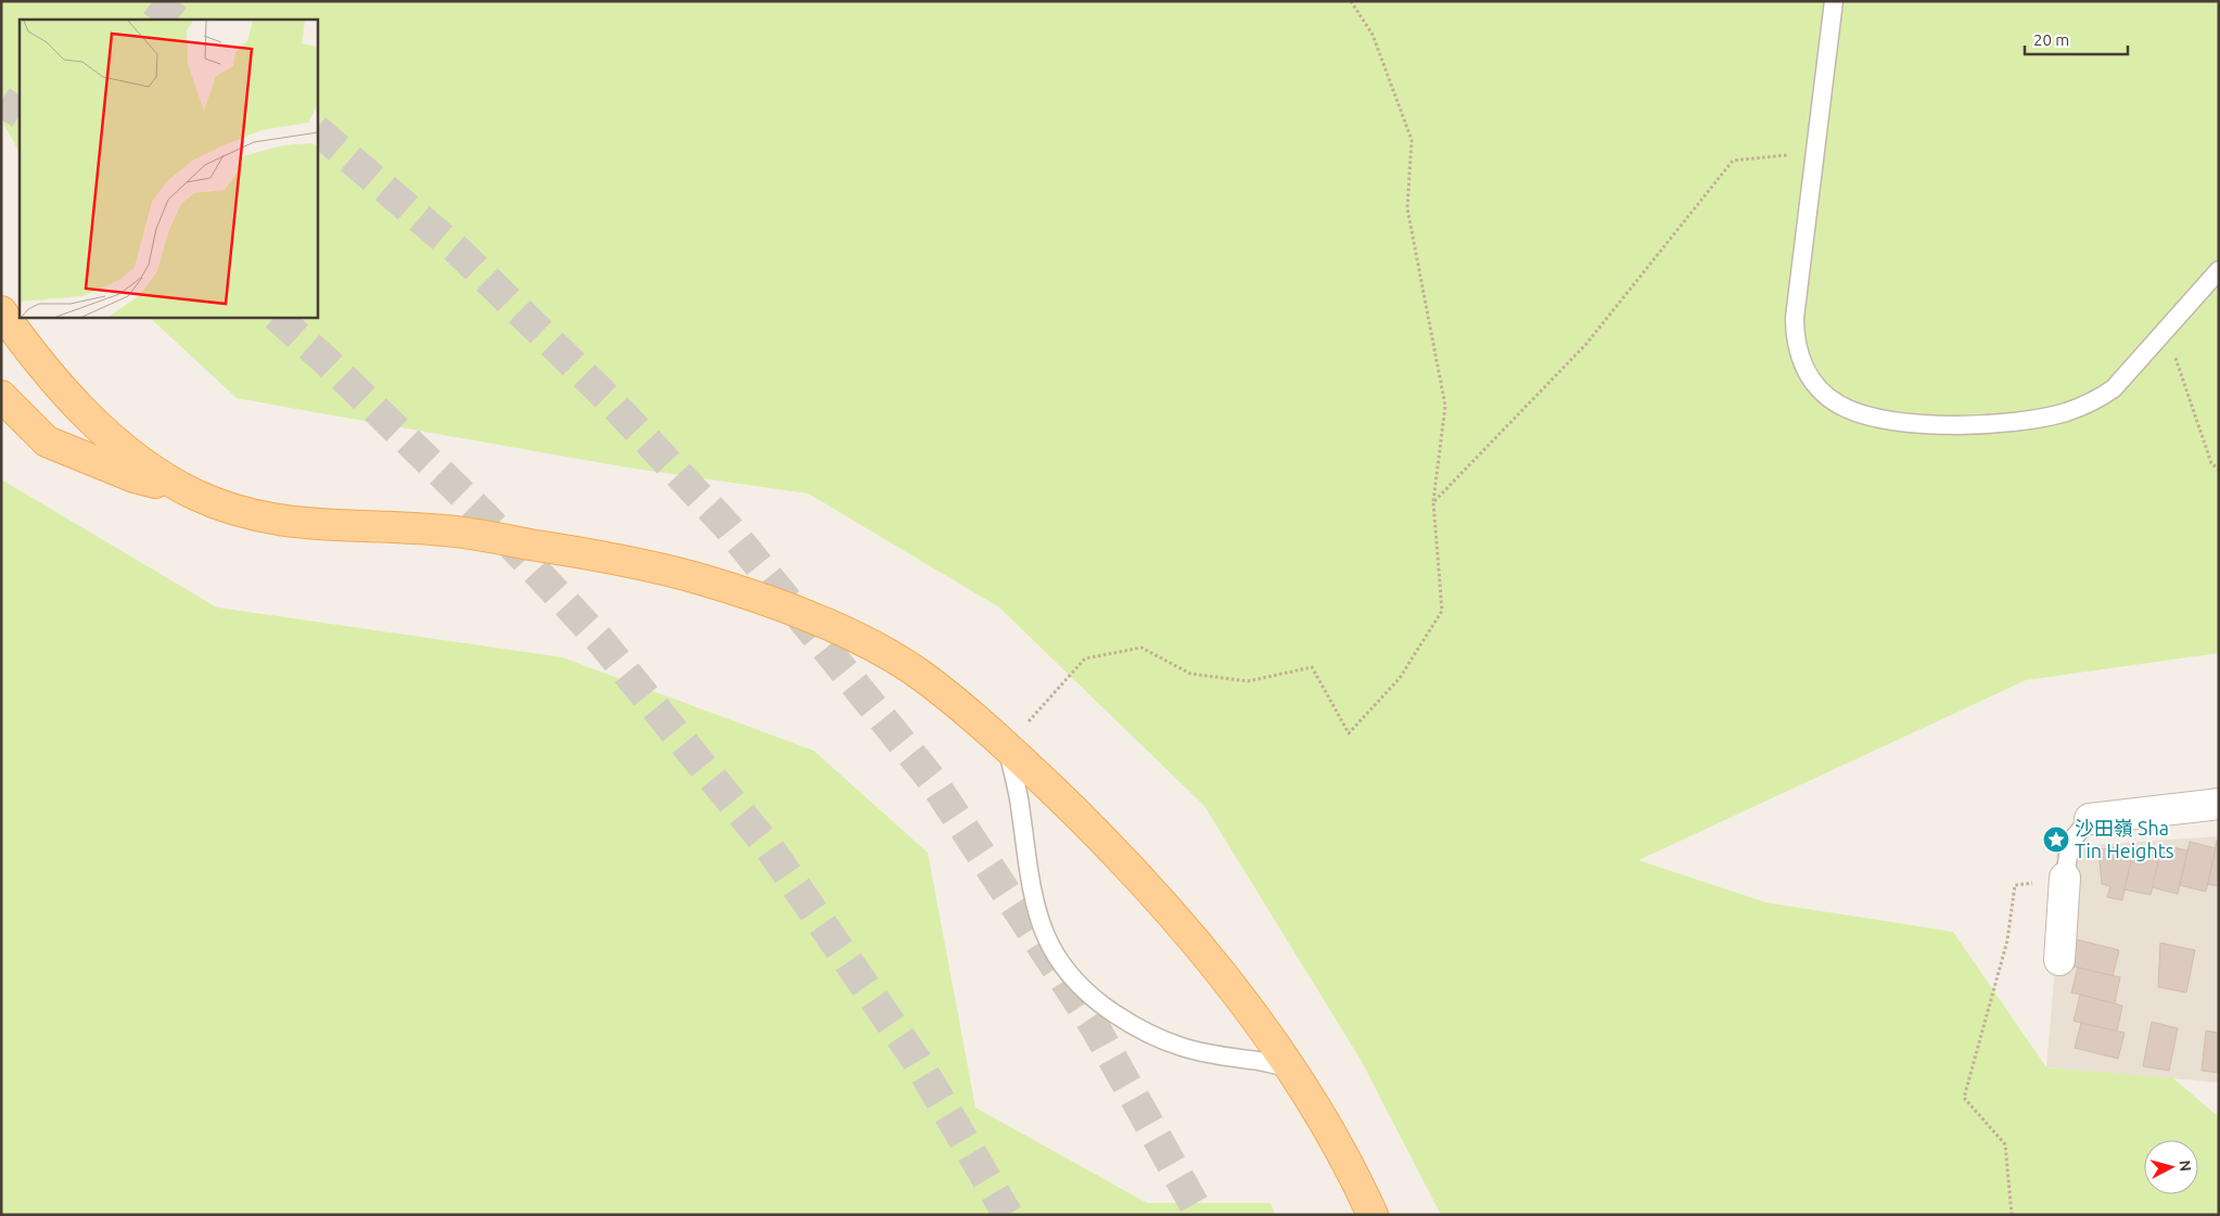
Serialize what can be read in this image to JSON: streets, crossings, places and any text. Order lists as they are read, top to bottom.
{
  "places": {
    "place": ["沙田嶺 Sha Tin Heights"]
  },
  "scale_bar": "20 m",
  "north": "right"
}
